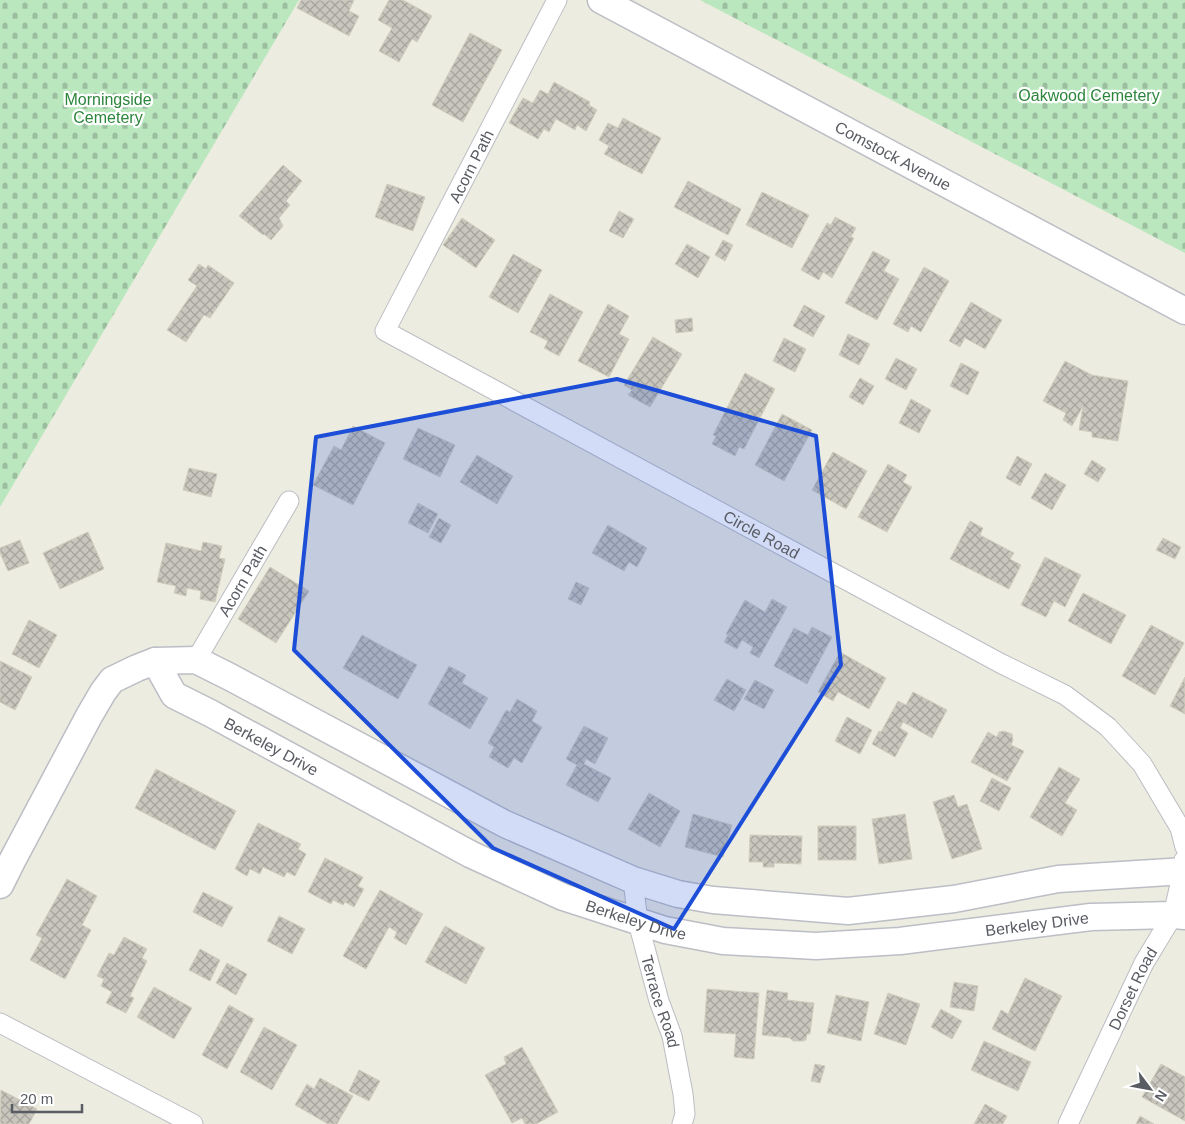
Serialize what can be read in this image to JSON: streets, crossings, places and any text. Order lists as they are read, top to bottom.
{
  "streets": {
    "street": [
      "Comstock Avenue",
      "Acorn Path",
      "Circle Road",
      "Berkeley Drive",
      "Dorset Road",
      "Terrace Road"
    ]
  },
  "crossings": [
    ["Acorn Path", "Circle Road"],
    ["Circle Road", "Dorset Road"],
    ["Berkeley Drive", "Dorset Road"],
    ["Berkeley Drive", "Terrace Road"]
  ],
  "parks": ["Oakwood Cemetery", "Morningside Cemetery"],
  "scale_bar": "20 m",
  "north": "bottom right"
}
